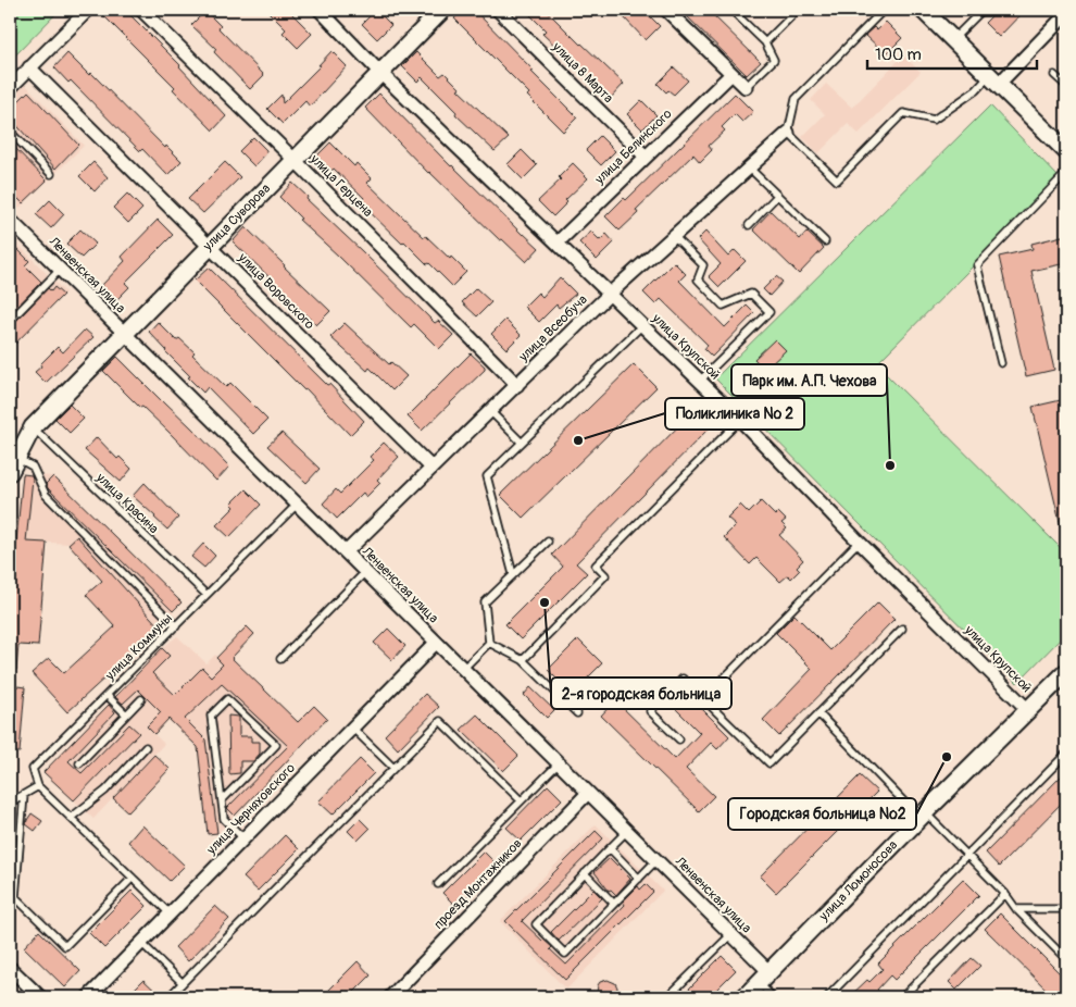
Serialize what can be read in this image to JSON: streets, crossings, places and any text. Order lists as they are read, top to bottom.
{
  "streets": {
    "main road": ["улица Суворова", "улица Ломоносова"],
    "street": [
      "улица 8 Марта",
      "улица Белинского",
      "улица Герцена",
      "Ленвенская улица",
      "улица Воровского",
      "улица Всеобуча",
      "улица Крупской",
      "улица Черняховского",
      "проезд Монтажников"
    ],
    "lane": ["улица Красина", "улица Коммуны"]
  },
  "crossings": [
    ["улица 8 Марта", "улица Белинского"],
    ["улица Белинского", "улица Крупской"],
    ["улица Герцена", "улица Суворова"],
    ["улица Герцена", "улица Всеобуча"],
    ["улица Суворова", "Ленвенская улица"],
    ["улица Суворова", "улица Воровского"],
    ["улица Суворова", "улица Крупской"],
    ["улица Суворова", "улица Красина"],
    ["Ленвенская улица", "улица Всеобуча"],
    ["Ленвенская улица", "улица Коммуны"],
    ["Ленвенская улица", "улица Черняховского"],
    ["Ленвенская улица", "улица Ломоносова"],
    ["Ленвенская улица", "проезд Монтажников"],
    ["улица Воровского", "улица Всеобуча"],
    ["улица Всеобуча", "улица Крупской"],
    ["улица Крупской", "улица Ломоносова"],
    ["улица Красина", "улица Коммуны"]
  ],
  "places": [
    "Поликлиника № 2",
    "Парк им. А.П. Чехова",
    "2-я городская больница",
    "Городская больница №2"
  ],
  "scale_bar": "100 m"
}
